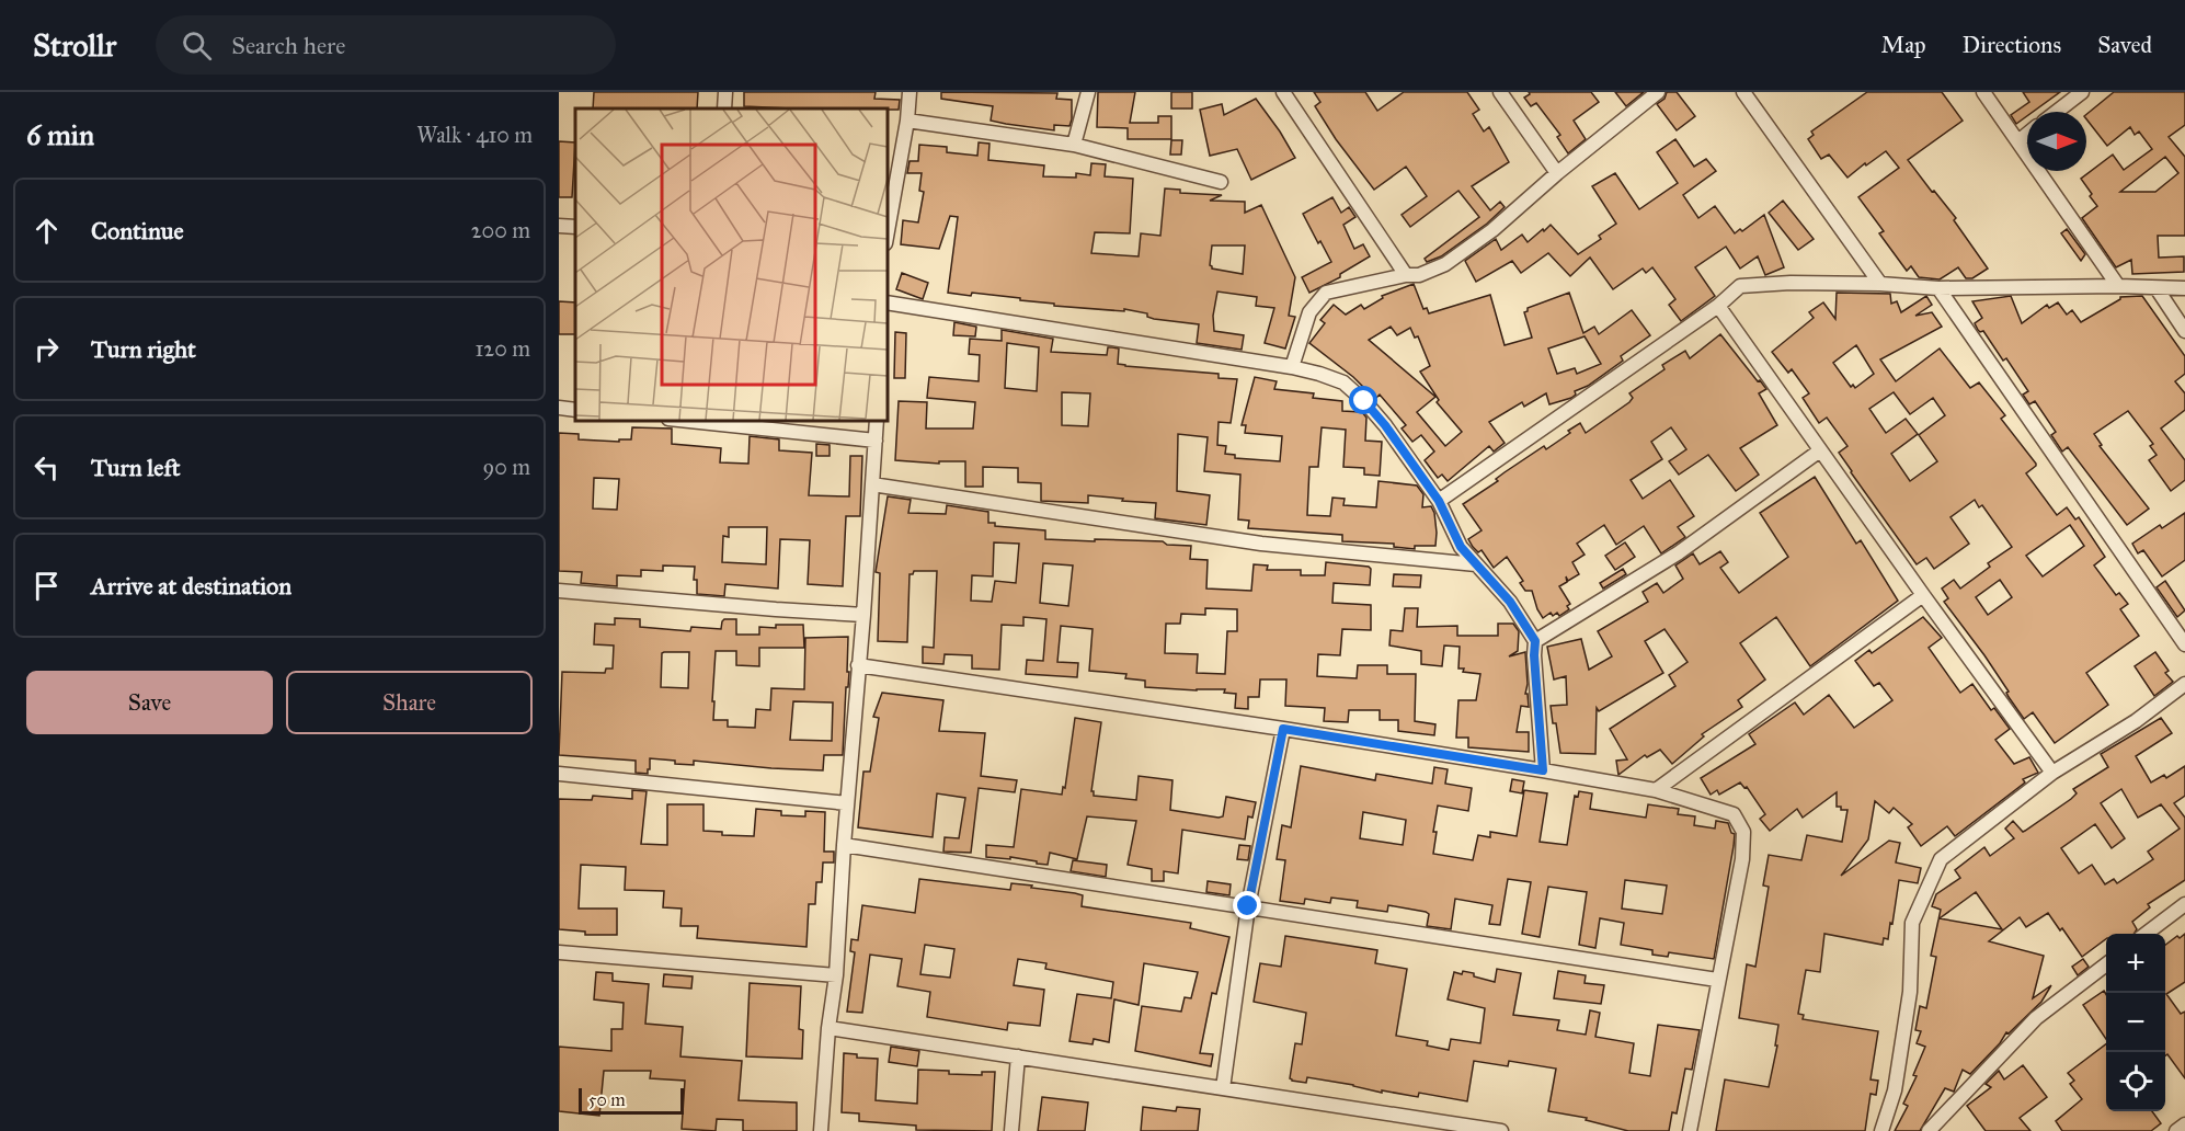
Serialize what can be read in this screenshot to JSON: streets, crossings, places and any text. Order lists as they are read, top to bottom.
{
  "scale_bar": "50 m",
  "north": "right",
  "page": {
    "header": "Strollr",
    "search": "Search here",
    "nav": ["Map", "Directions", "Saved"],
    "heading": ["6 min", "Walk · 410 m"],
    "list": [
      ["Continue", "200 m"],
      ["Turn right", "120 m"],
      ["Turn left", "90 m"],
      "Arrive at destination"
    ],
    "buttons": ["Save", "Share"],
    "map_buttons": ["+", "−"],
    "scale": "50 m"
  }
}
